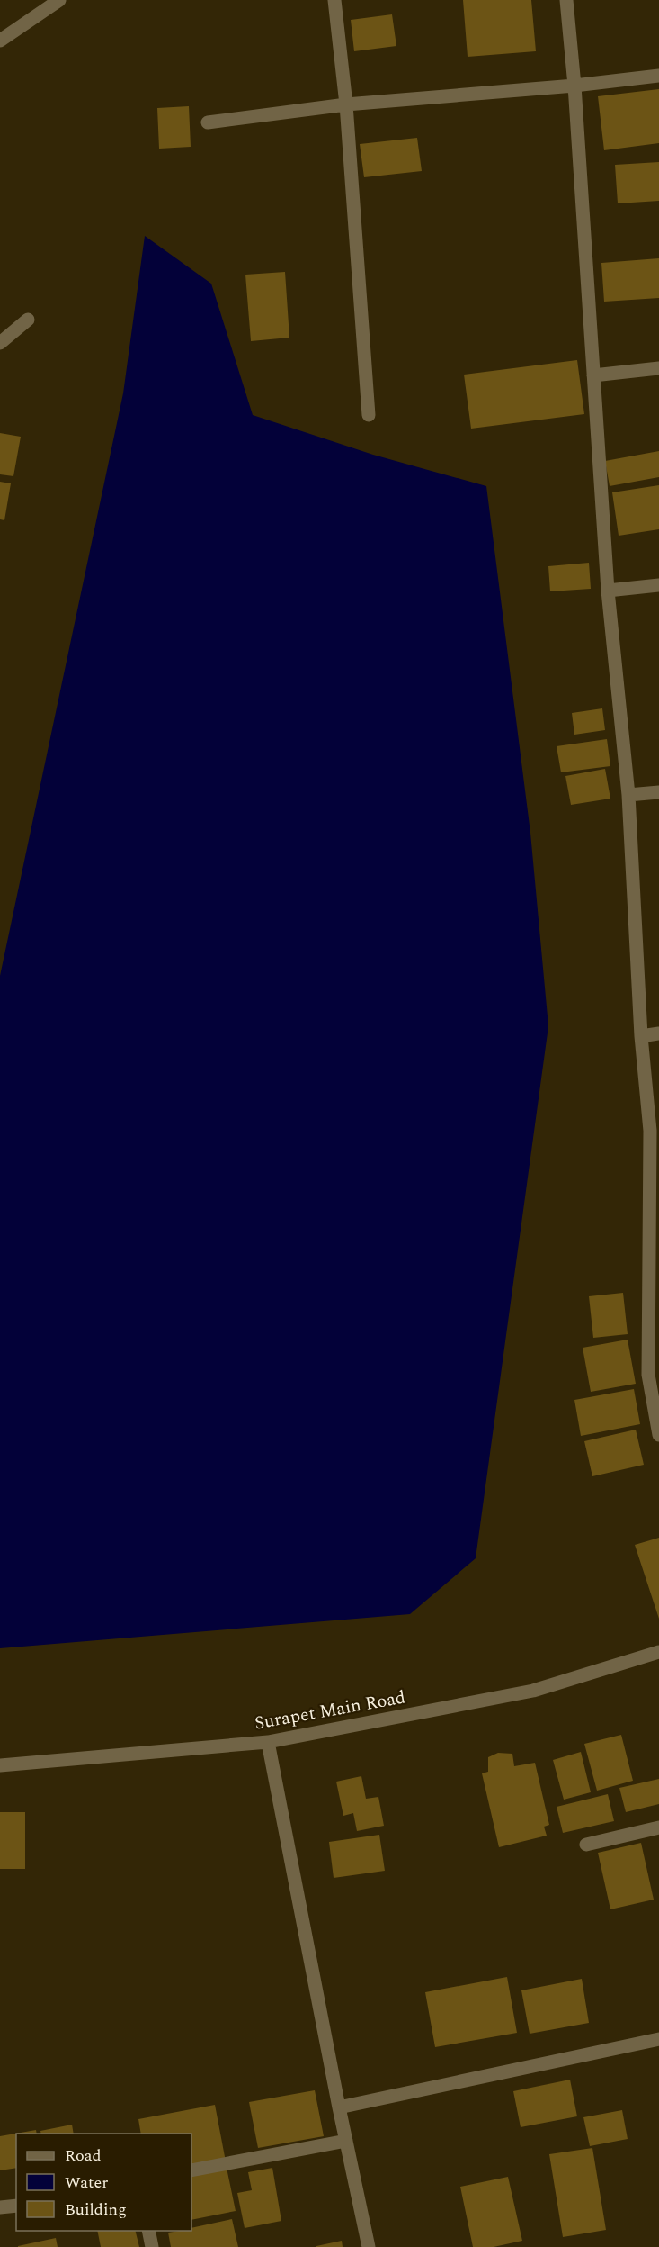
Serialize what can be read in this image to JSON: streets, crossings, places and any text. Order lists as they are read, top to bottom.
{
  "streets": {
    "street": ["Surapet Main Road"]
  },
  "legend": ["Road", "Water", "Building"]
}
